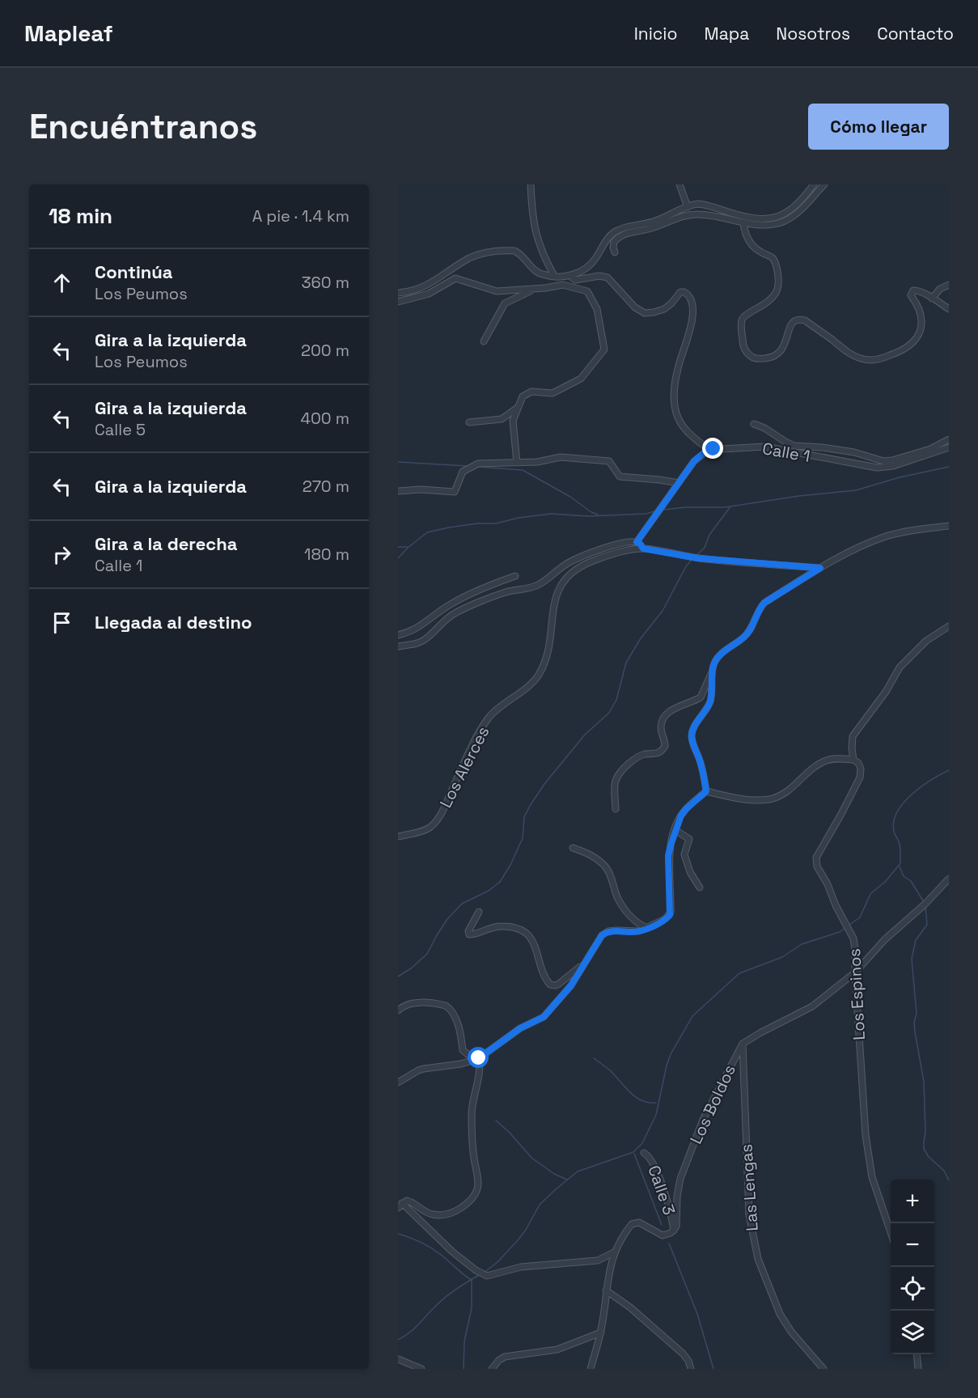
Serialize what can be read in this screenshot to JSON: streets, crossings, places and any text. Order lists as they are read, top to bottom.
{
  "streets": {
    "street": [
      "Calle 1",
      "Los Alerces",
      "Los Espinos",
      "Los Boldos",
      "Las Lengas",
      "Calle 3"
    ]
  },
  "crossings": [
    ["Los Boldos", "Las Lengas"],
    ["Los Boldos", "Calle 3"]
  ],
  "page": {
    "header": "Mapleaf",
    "nav": [
      "Inicio",
      "Mapa",
      "Nosotros",
      "Contacto"
    ],
    "buttons": "Cómo llegar",
    "title": "Encuéntranos",
    "heading": ["18 min", "A pie · 1.4 km"],
    "list": [
      ["Continúa", "Los Peumos", "360 m"],
      ["Gira a la izquierda", "Los Peumos", "200 m"],
      ["Gira a la izquierda", "Calle 5", "400 m"],
      ["Gira a la izquierda", "270 m"],
      ["Gira a la derecha", "Calle 1", "180 m"],
      "Llegada al destino"
    ],
    "map_buttons": ["+", "−"]
  }
}
